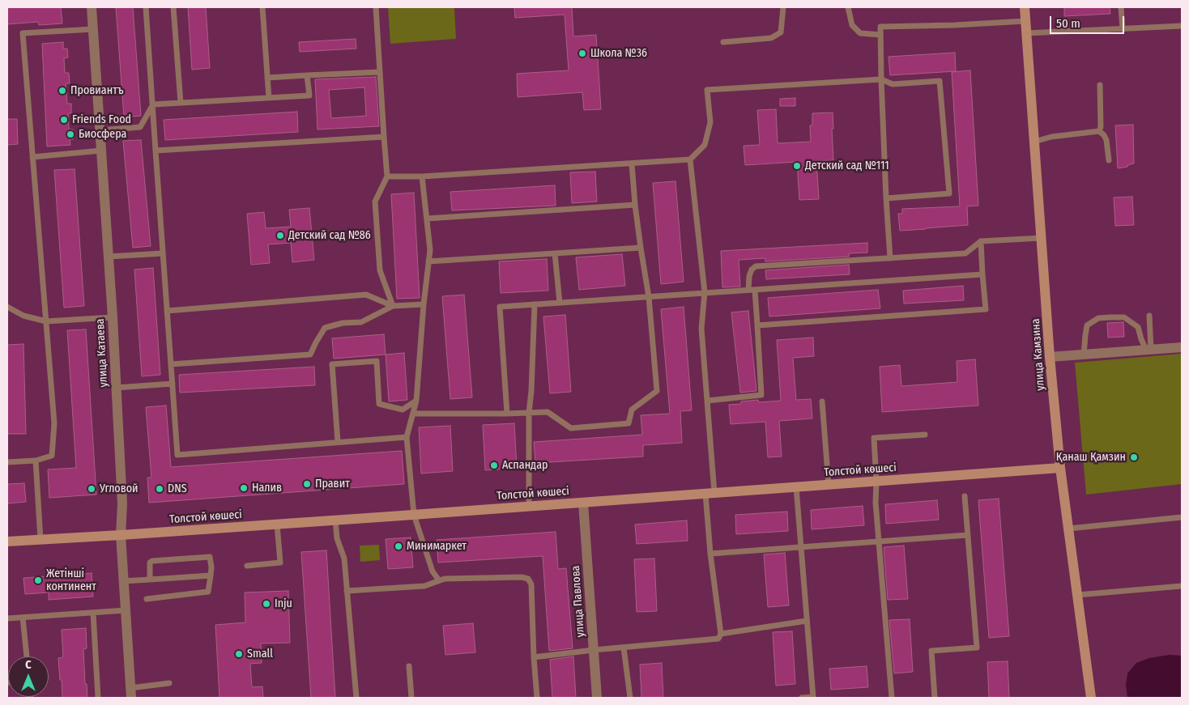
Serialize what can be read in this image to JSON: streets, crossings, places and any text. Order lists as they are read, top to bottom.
{
  "streets": {
    "main road": ["улица Камзина", "Толстой көшесі"],
    "street": ["улица Катаева", "улица Павлова"]
  },
  "crossings": [
    ["улица Катаева", "Толстой көшесі"],
    ["улица Камзина", "Толстой көшесі"],
    ["Толстой көшесі", "улица Павлова"]
  ],
  "places": [
    "Школа №36",
    "Провиантъ",
    "Friends Food",
    "Биосфера",
    "Детский сад №111",
    "Детский сад №86",
    "Қанаш Қамзин",
    "Аспандар",
    "Правит",
    "Налив",
    "Угловой",
    "DNS",
    "Минимаркет",
    "Жетінші континент",
    "Inju",
    "Small"
  ],
  "scale_bar": "50 m",
  "north": "top"
}
